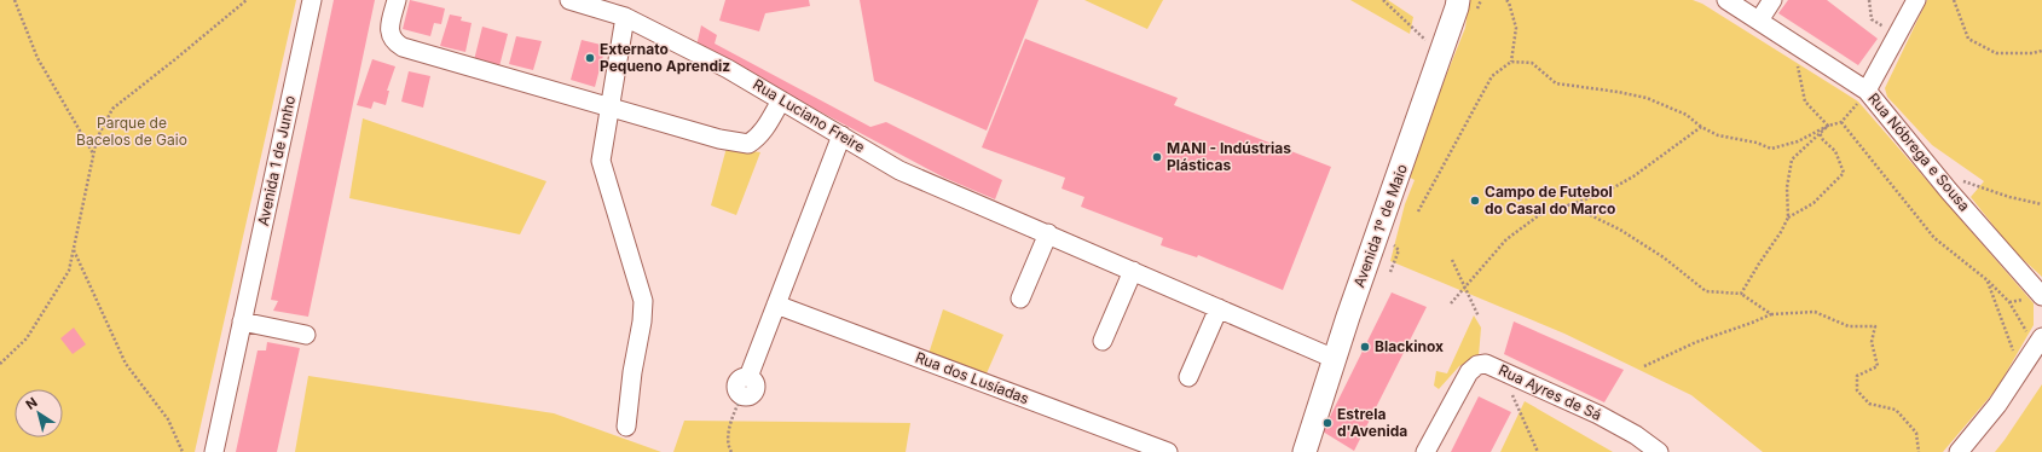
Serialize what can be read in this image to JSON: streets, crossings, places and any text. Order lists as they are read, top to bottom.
{
  "streets": {
    "street": [
      "Rua Luciano Freire",
      "Rua Nóbrega e Sousa",
      "Avenida 1 de Junho",
      "Avenida 1º de Maio",
      "Rua dos Lusíadas",
      "Rua Ayres de Sá"
    ]
  },
  "crossings": [
    ["Rua Luciano Freire", "Avenida 1º de Maio"]
  ],
  "parks": ["Parque de Bacelos de Gaio"],
  "places": [
    "Externato Pequeno Aprendiz",
    "MANI - Indústrias Plásticas",
    "Campo de Futebol do Casal do Marco",
    "Blackinox",
    "Estrela d'Avenida"
  ],
  "north": "top left"
}
